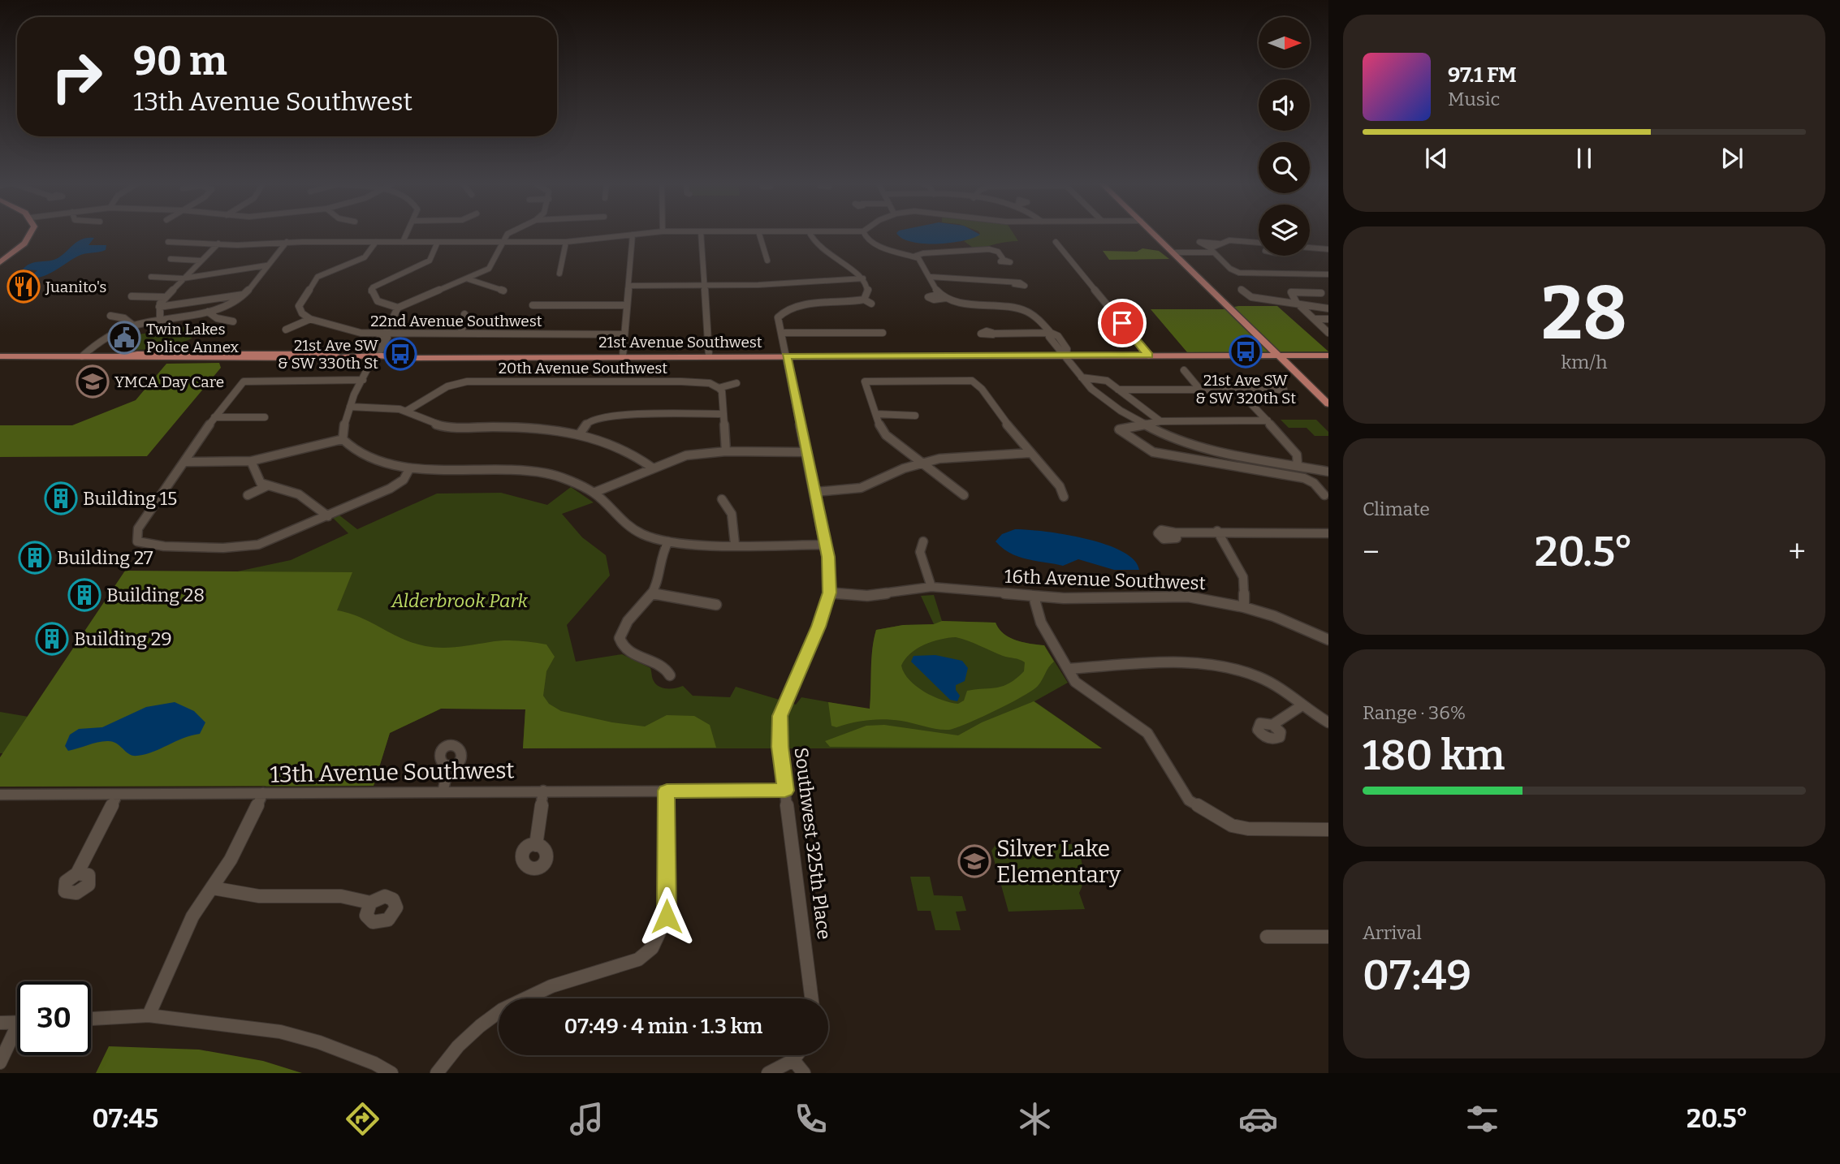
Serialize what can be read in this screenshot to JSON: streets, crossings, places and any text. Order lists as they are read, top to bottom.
{
  "streets": {
    "main road": ["21st Avenue Southwest"],
    "street": [
      "22nd Avenue Southwest",
      "20th Avenue Southwest",
      "16th Avenue Southwest",
      "13th Avenue Southwest",
      "Southwest 325th Place"
    ]
  },
  "crossings": [
    ["21st Avenue Southwest", "Southwest 325th Place"],
    ["16th Avenue Southwest", "Southwest 325th Place"],
    ["13th Avenue Southwest", "Southwest 325th Place"]
  ],
  "parks": ["Alderbrook Park"],
  "places": {
    "restaurant": ["Juanito's"],
    "public building": ["Twin Lakes Police Annex"],
    "bus stop": ["21st Ave SW & SW 320th St", "21st Ave SW & SW 330th St"],
    "school or university": ["YMCA Day Care", "Silver Lake Elementary"],
    "building": [
      "Building 15",
      "Building 27",
      "Building 28",
      "Building 29"
    ]
  },
  "north": "right",
  "page": {
    "turn": ["90 m", "13th Avenue Southwest"],
    "song": ["97.1 FM", "Music"],
    "tile": [
      ["28", "km/h"],
      "Climate",
      ["Range · 36%", "180 km"],
      ["Arrival", "07:49"]
    ],
    "heat": ["−", "20.5°", "+"],
    "limit": "30",
    "trip": "07:49 · 4 min · 1.3 km",
    "tabs": ["07:45", "20.5°"]
  }
}
